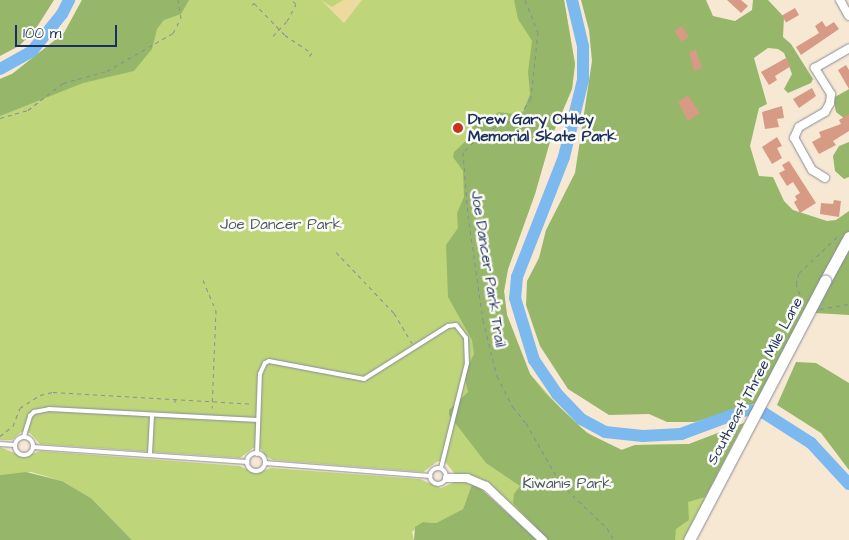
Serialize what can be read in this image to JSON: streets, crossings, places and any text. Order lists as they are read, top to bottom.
{
  "streets": {
    "main road": ["Southeast Three Mile Lane"],
    "path": ["Joe Dancer Park Trail"]
  },
  "parks": ["Joe Dancer Park", "Kiwanis Park"],
  "places": ["Drew Gary Ottley Memorial Skate Park"],
  "scale_bar": "100 m"
}
